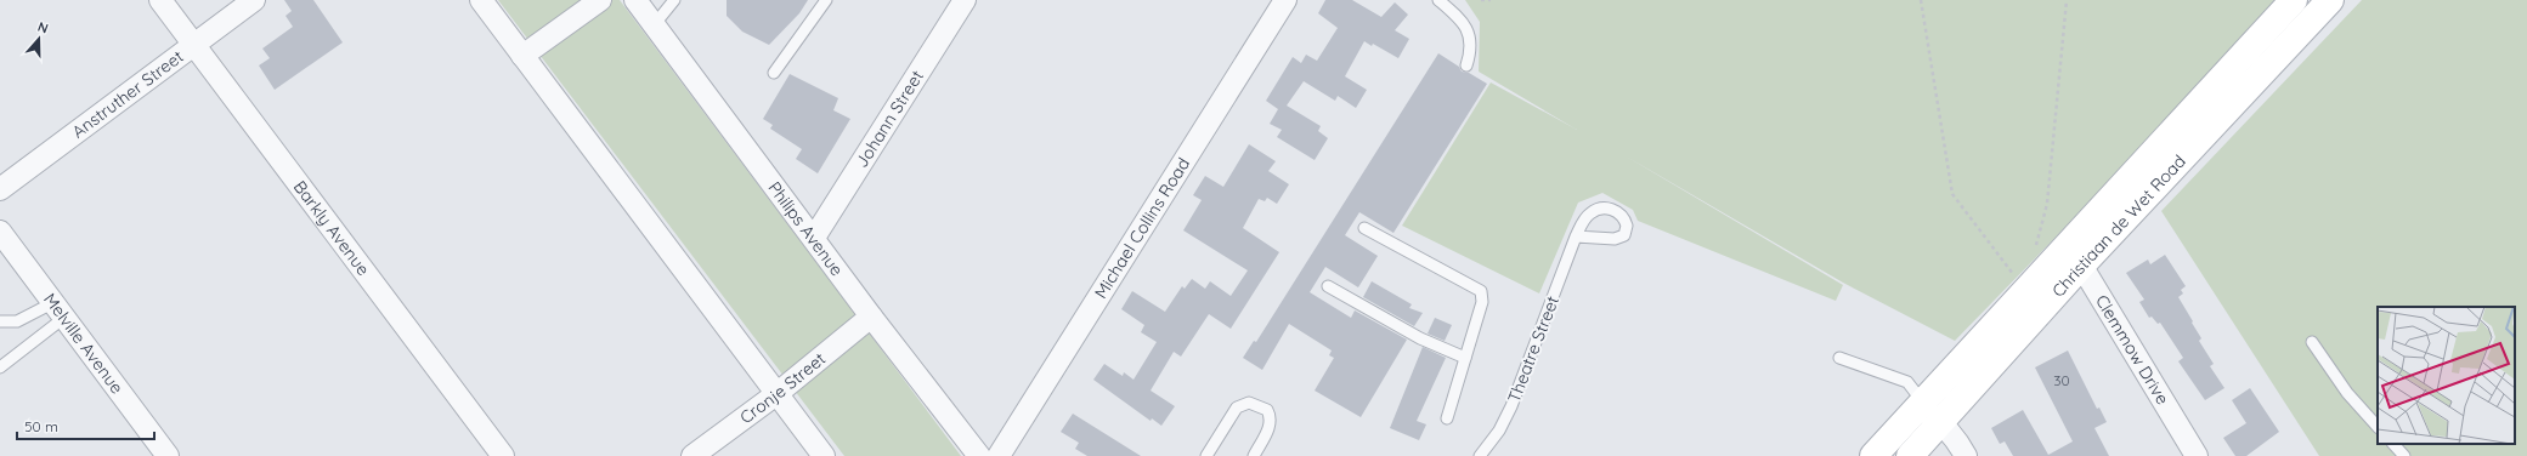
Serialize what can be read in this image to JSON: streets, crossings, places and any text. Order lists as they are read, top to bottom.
{
  "streets": {
    "main road": ["Christiaan de Wet Road"],
    "street": [
      "Anstruther Street",
      "Johann Street",
      "Barkly Avenue",
      "Philips Avenue",
      "Michael Collins Road",
      "Melville Avenue",
      "Clemmow Drive",
      "Cronje Street"
    ],
    "lane": ["Theatre Street"]
  },
  "crossings": [
    ["Anstruther Street", "Barkly Avenue"],
    ["Johann Street", "Philips Avenue"],
    ["Christiaan de Wet Road", "Clemmow Drive"],
    ["Philips Avenue", "Cronje Street"]
  ],
  "house_numbers": ["30"],
  "scale_bar": "50 m",
  "north": "top"
}
